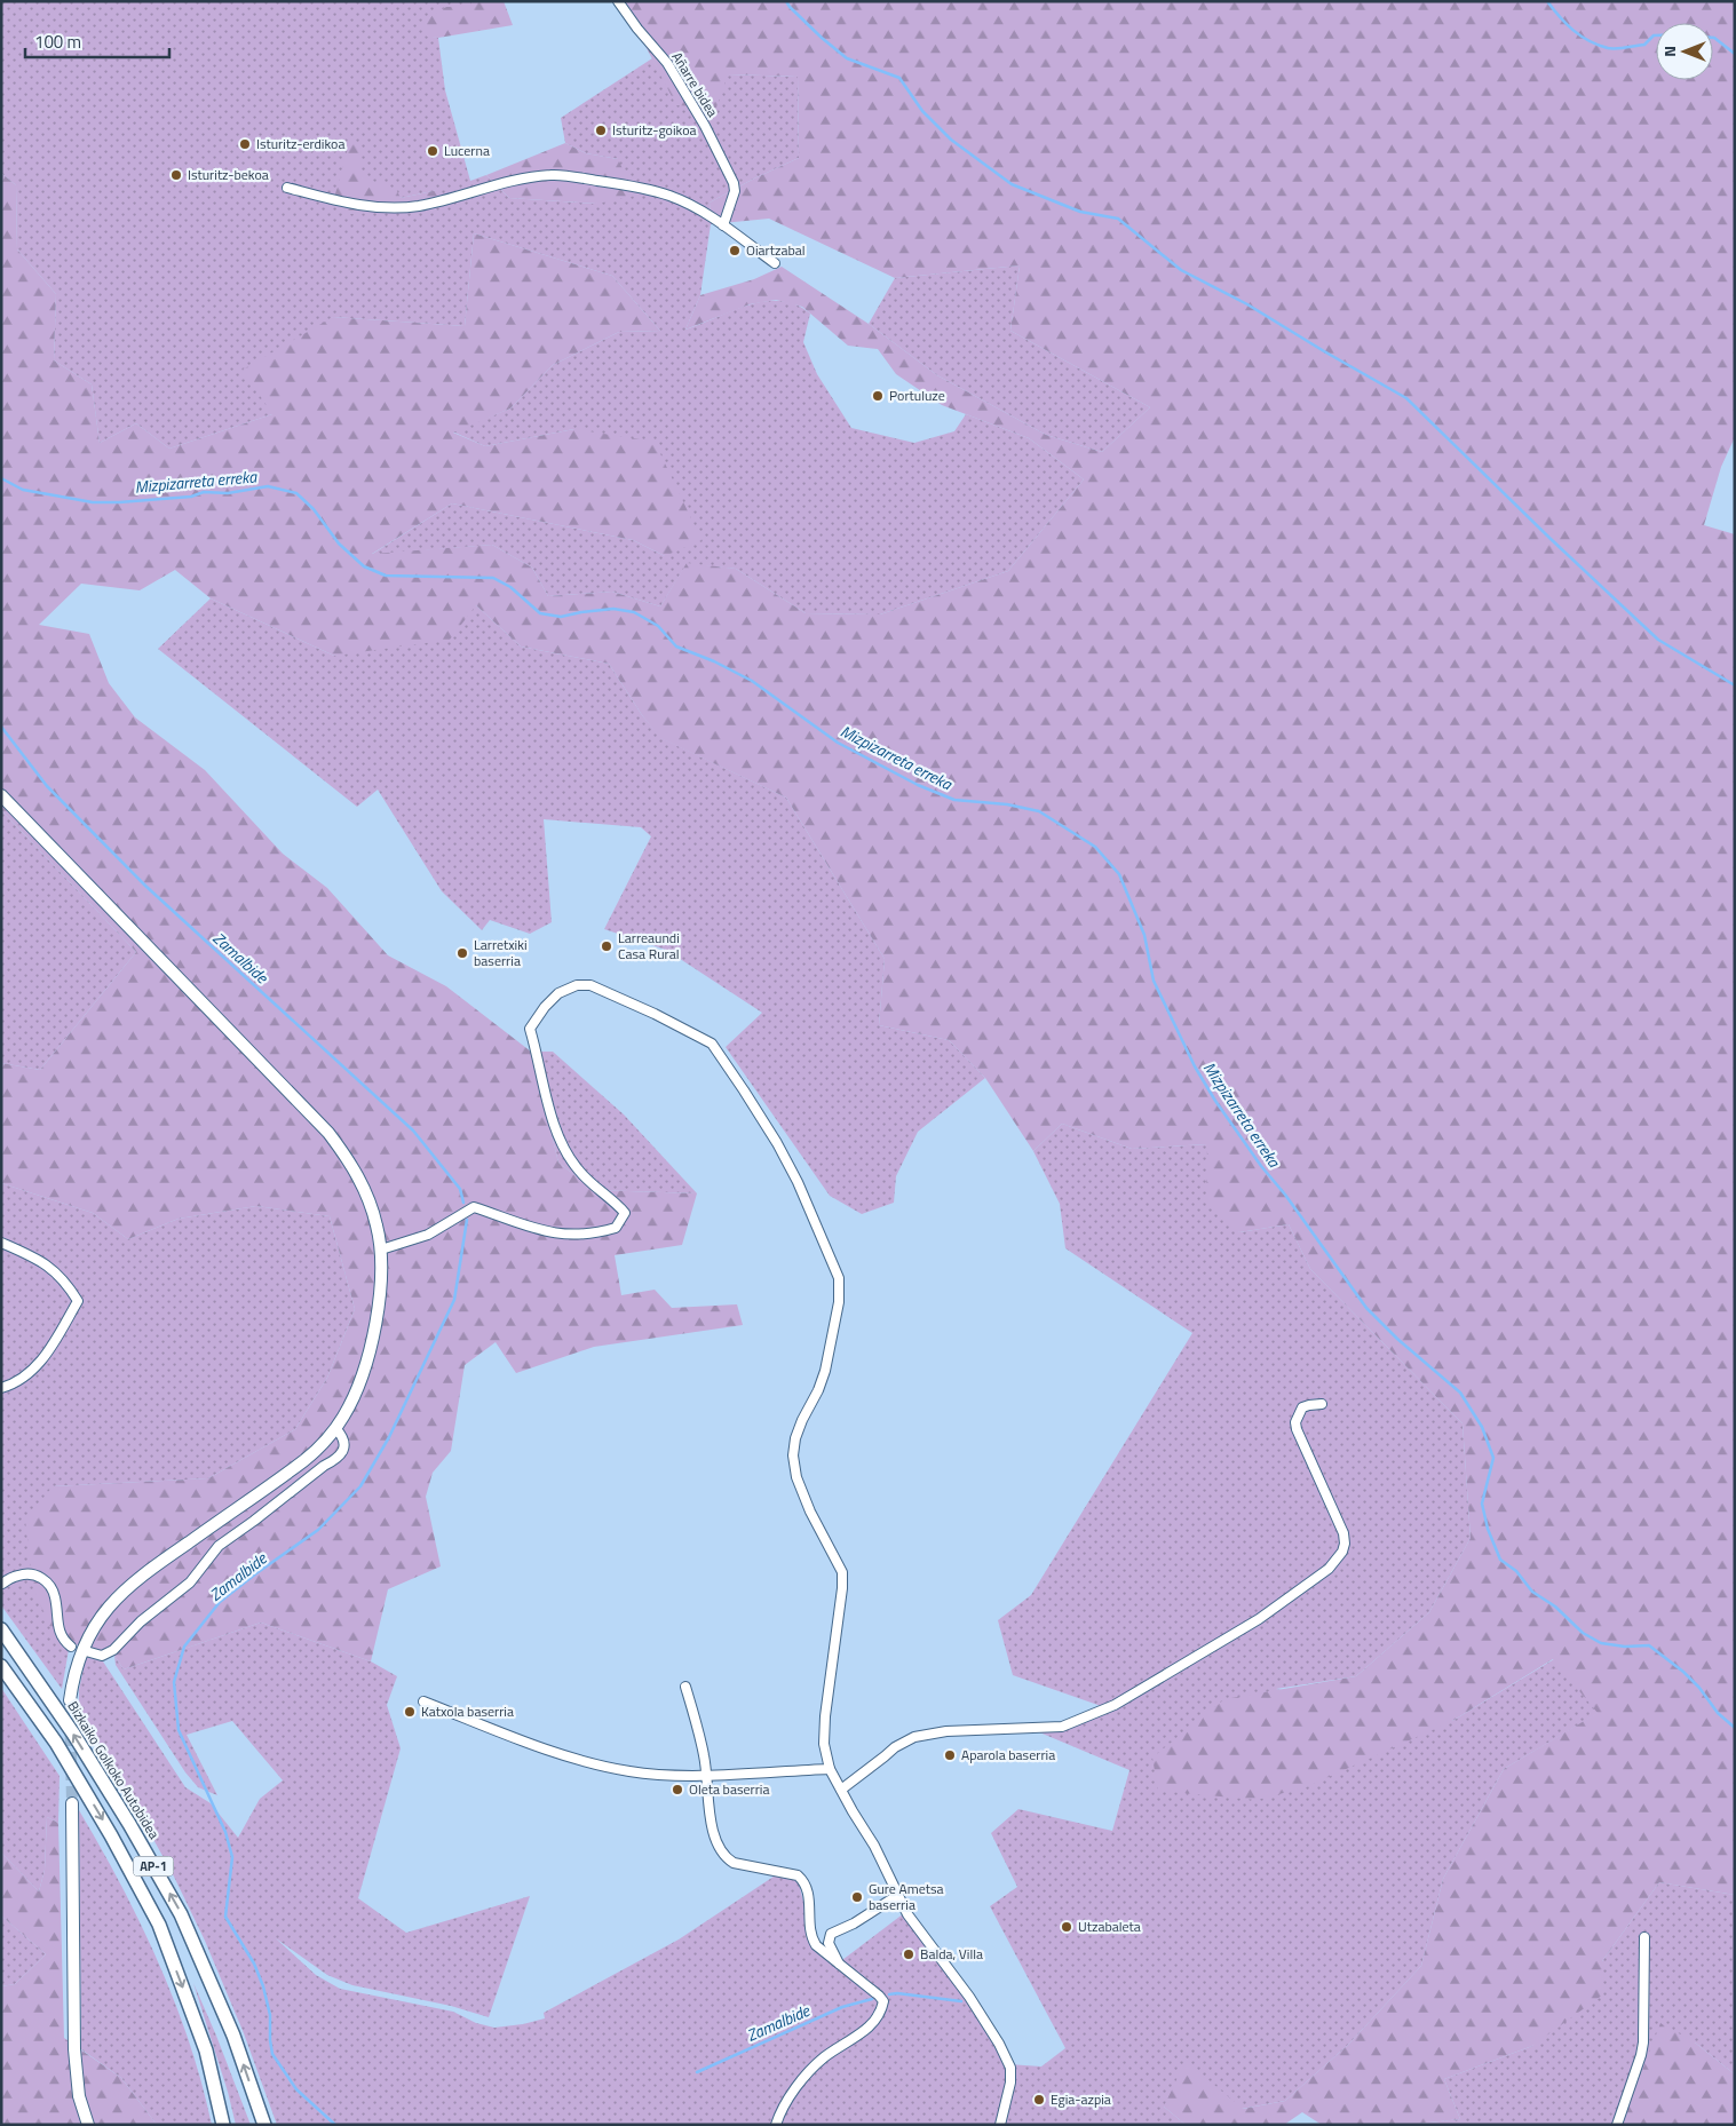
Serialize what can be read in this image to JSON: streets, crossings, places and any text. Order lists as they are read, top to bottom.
{
  "streets": {
    "highway": ["Bizkaiko Golkoko Autobidea", "AP-1"],
    "street": ["Añarre bidea"]
  },
  "water": ["Mizpizarreta erreka", "Zamalbide"],
  "places": [
    "Isturitz-goikoa",
    "Isturitz-erdikoa",
    "Lucerna",
    "Isturitz-bekoa",
    "Oiartzabal",
    "Portuluze",
    "Larreaundi Casa Rural",
    "Larretxiki baserria",
    "Katxola baserria",
    "Aparola baserria",
    "Oleta baserria",
    "Gure Ametsa baserria",
    "Utzabaleta",
    "Balda, Villa",
    "Egia-azpia"
  ],
  "scale_bar": "100 m",
  "north": "left"
}
